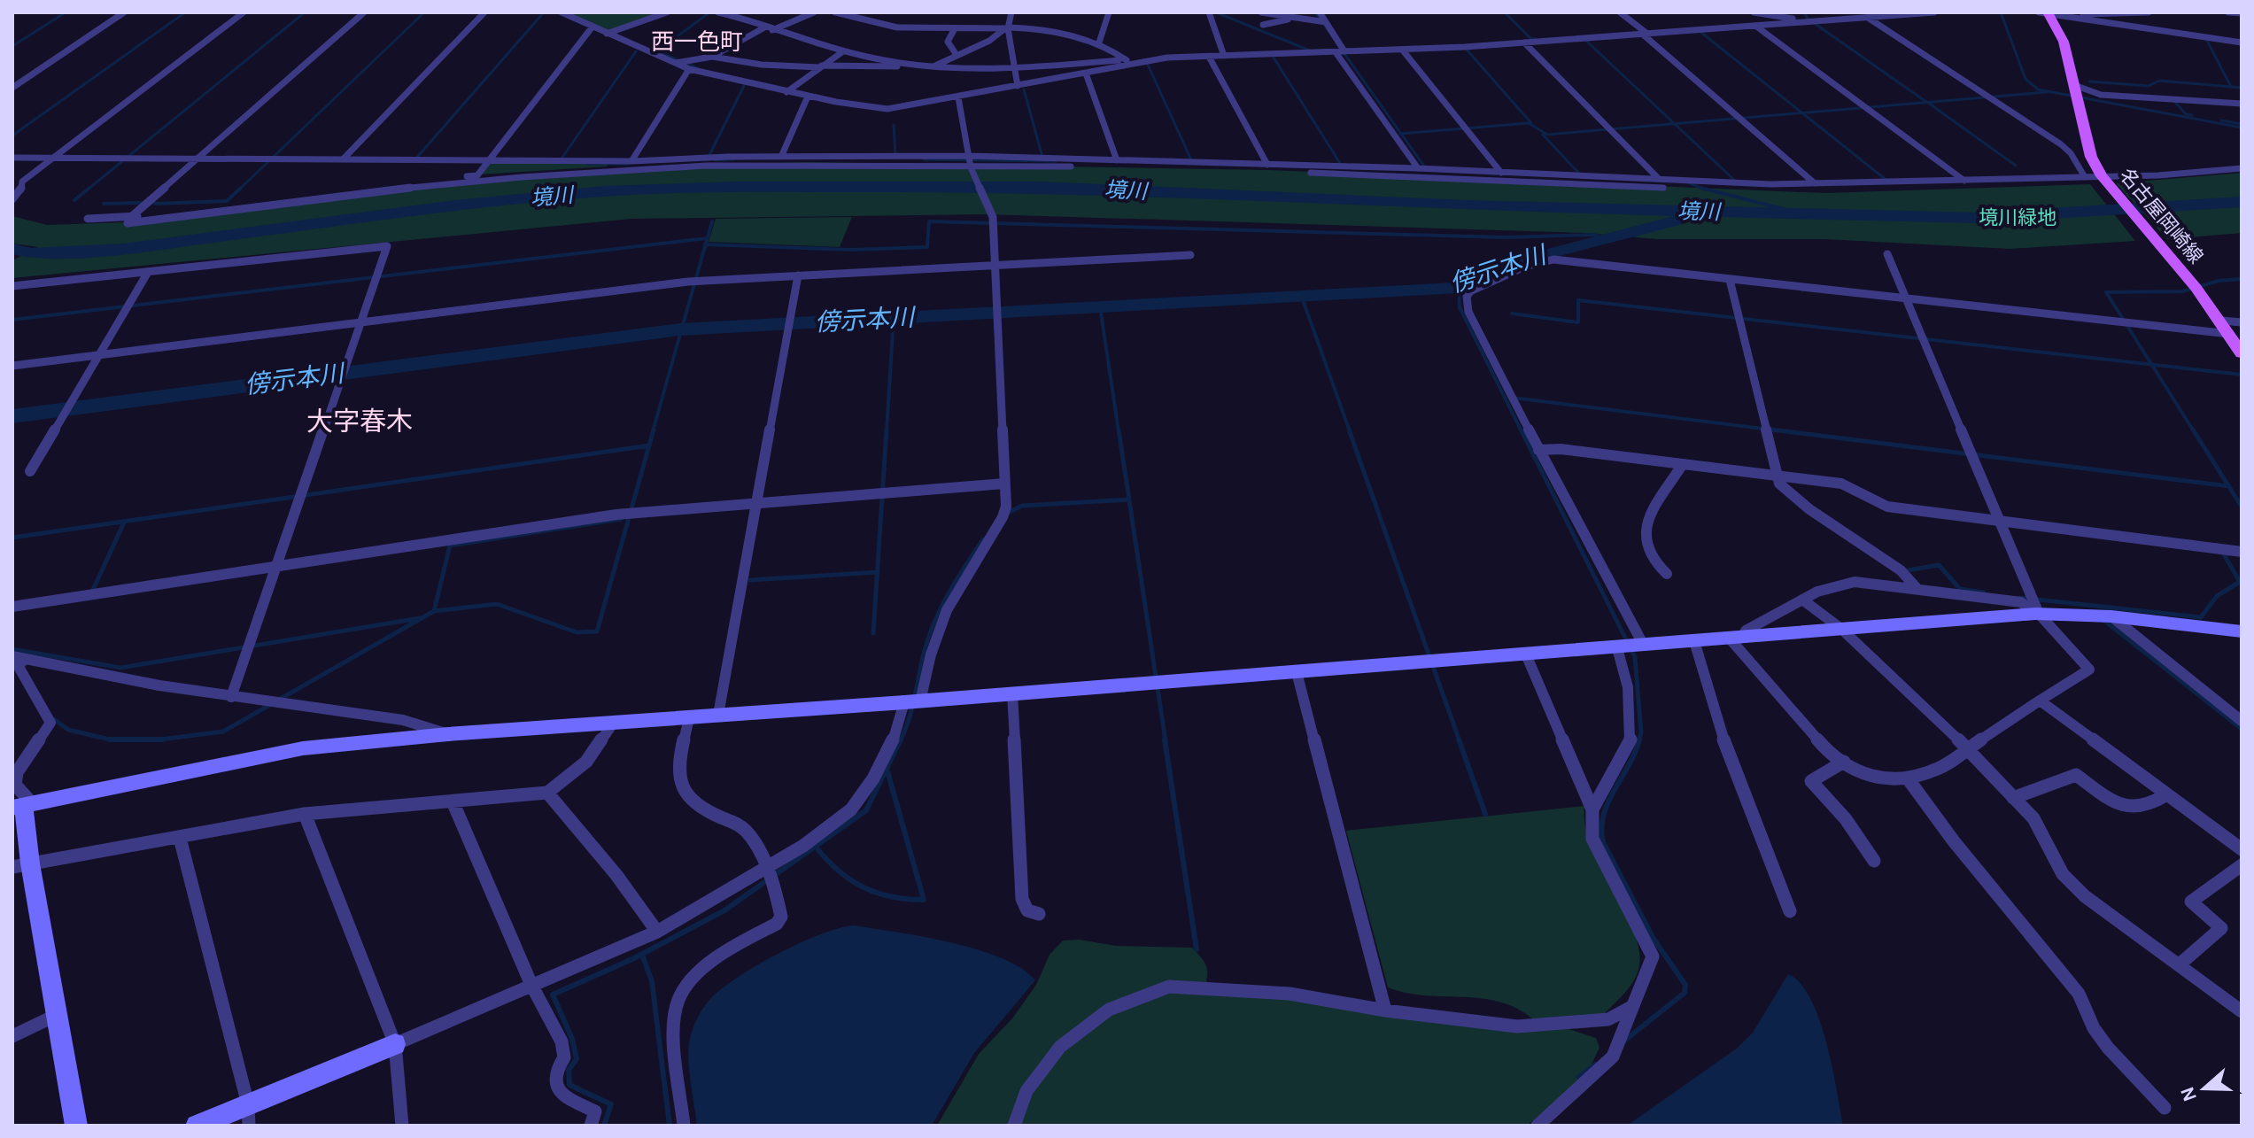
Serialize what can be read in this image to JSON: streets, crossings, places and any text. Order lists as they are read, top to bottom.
{
  "streets": {
    "main road": ["名古屋岡崎線"]
  },
  "districts": ["西一色町", "大字春木"],
  "water": ["境川", "傍示本川"],
  "parks": ["境川緑地"],
  "north": "left"
}
